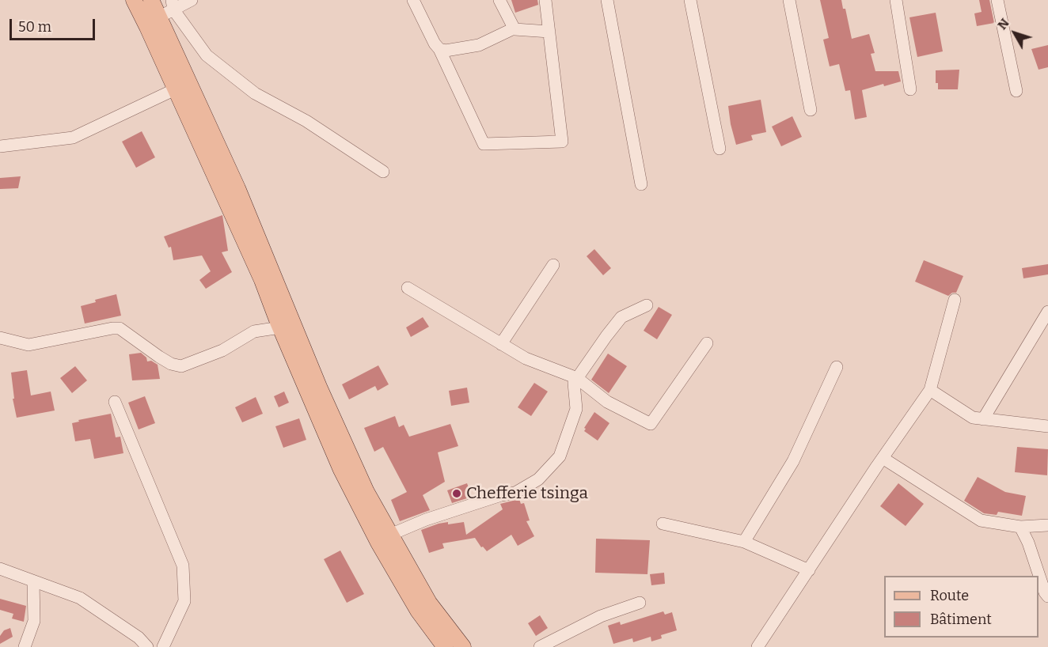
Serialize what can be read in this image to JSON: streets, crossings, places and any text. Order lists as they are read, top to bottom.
{
  "places": ["Chefferie tsinga"],
  "legend": ["Route", "Bâtiment"],
  "scale_bar": "50 m",
  "north": "top left"
}
